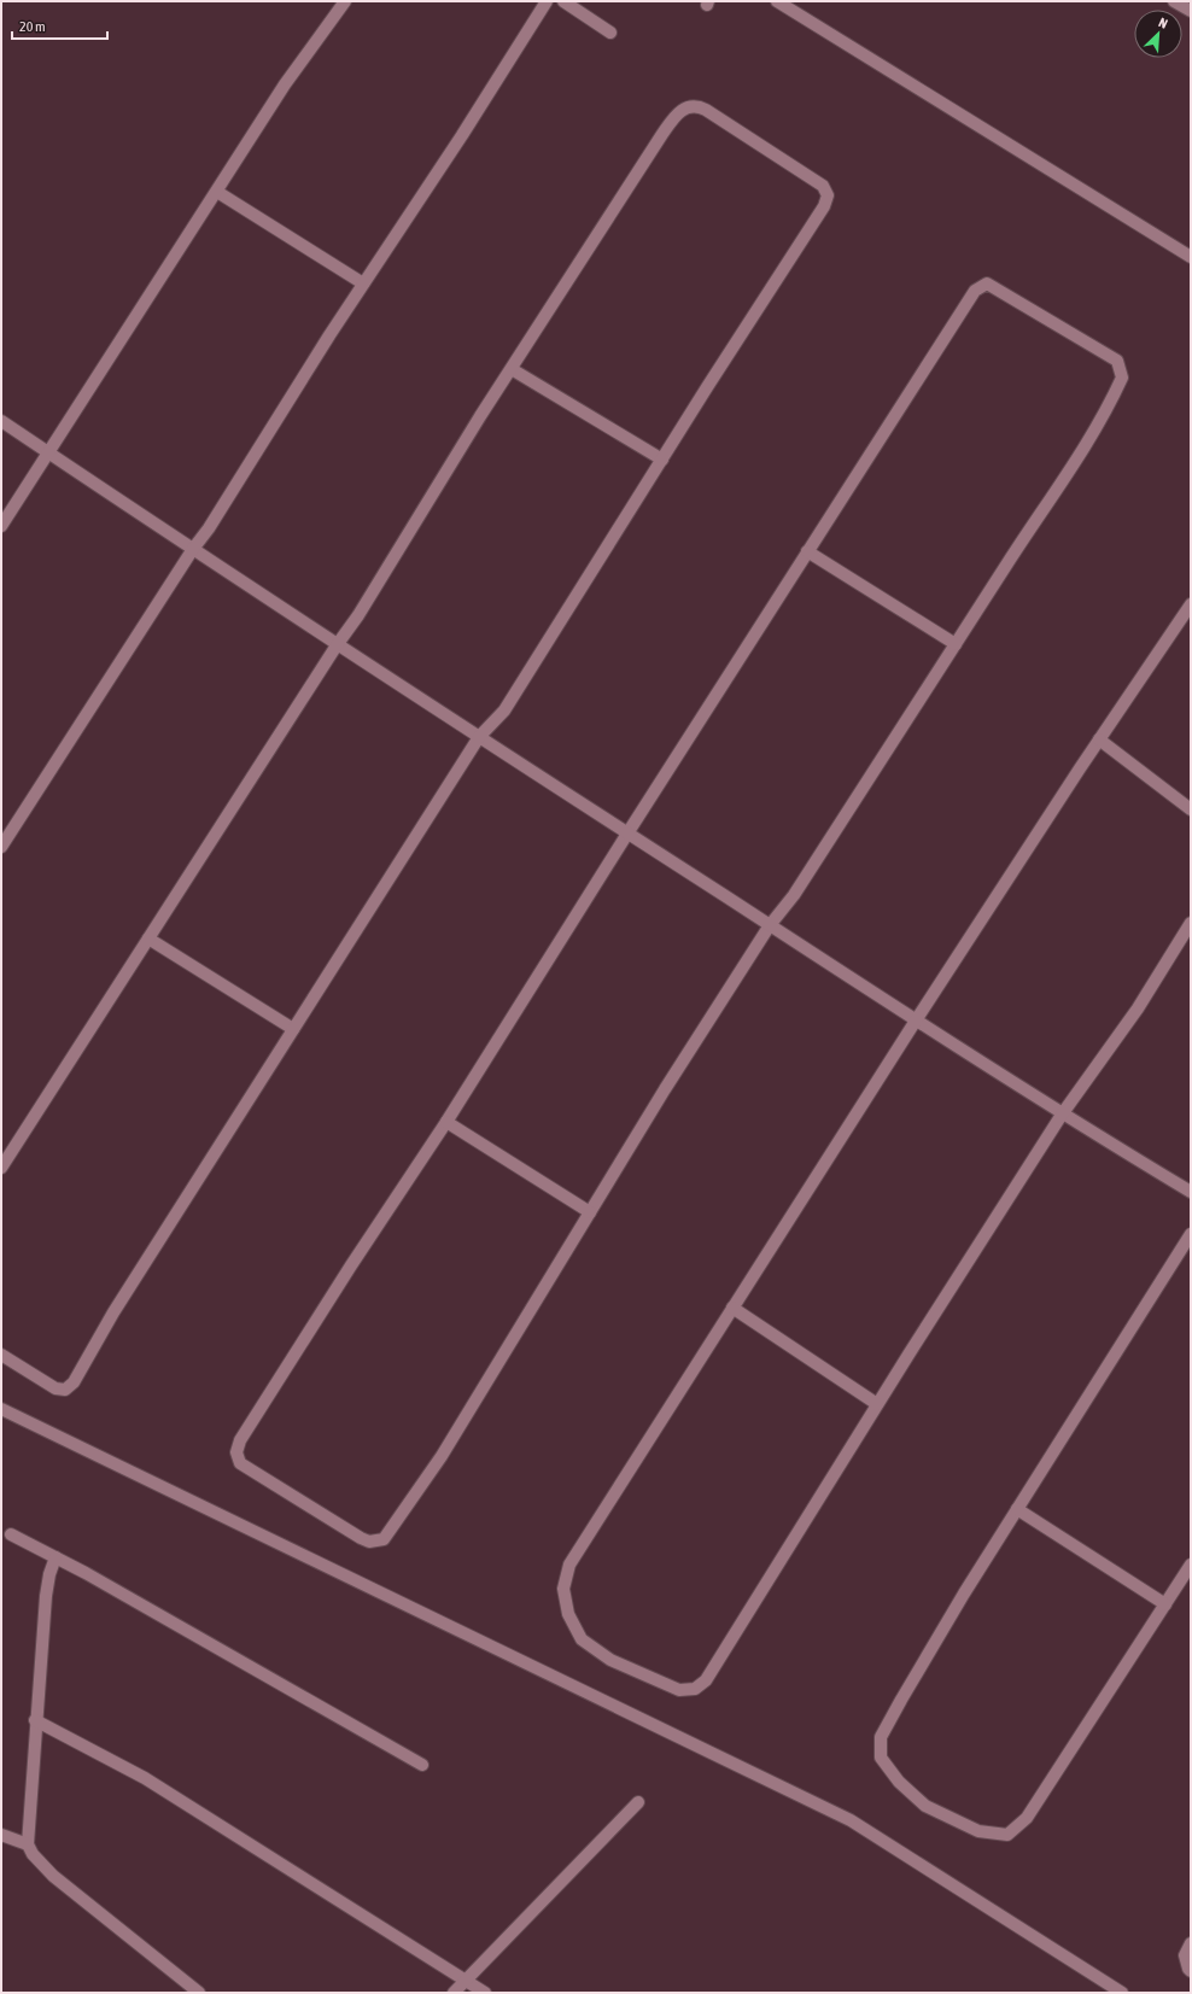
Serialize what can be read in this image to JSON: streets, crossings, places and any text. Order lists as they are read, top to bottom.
{
  "scale_bar": "20 m",
  "north": "top right"
}
